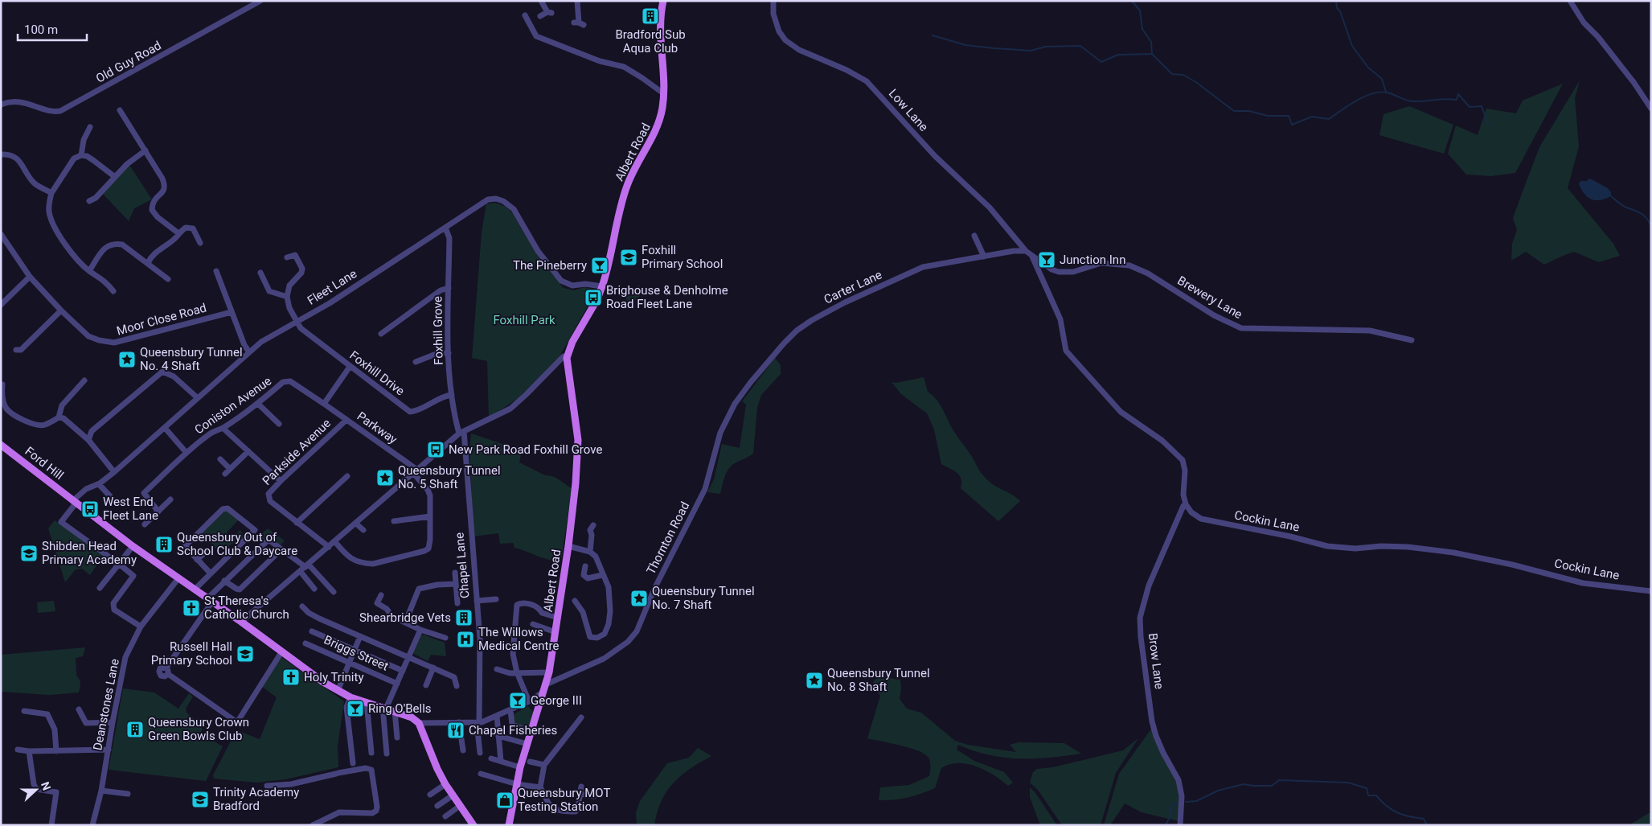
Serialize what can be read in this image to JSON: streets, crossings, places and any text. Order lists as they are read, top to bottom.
{
  "streets": {
    "main road": ["Albert Road", "Ford Hill"],
    "street": [
      "Old Guy Road",
      "Low Lane",
      "Fleet Lane",
      "Carter Lane",
      "Brewery Lane",
      "Moor Close Road",
      "Foxhill Grove",
      "Foxhill Drive",
      "Coniston Avenue",
      "Parkway",
      "Parkside Avenue",
      "Cockin Lane",
      "Thornton Road",
      "Chapel Lane",
      "Briggs Street",
      "Brow Lane",
      "Deanstones Lane"
    ]
  },
  "crossings": [
    ["Low Lane", "Carter Lane"],
    ["Albert Road", "Fleet Lane"],
    ["Albert Road", "Thornton Road"],
    ["Fleet Lane", "Foxhill Grove"],
    ["Fleet Lane", "Foxhill Drive"],
    ["Fleet Lane", "Ford Hill"],
    ["Carter Lane", "Thornton Road"],
    ["Foxhill Grove", "Foxhill Drive"],
    ["Foxhill Grove", "Chapel Lane"],
    ["Coniston Avenue", "Parkway"],
    ["Parkway", "Parkside Avenue"],
    ["Ford Hill", "Deanstones Lane"],
    ["Cockin Lane", "Brow Lane"]
  ],
  "parks": ["Foxhill Park"],
  "places": {
    "building": [
      "Bradford Sub Aqua Club",
      "Queensbury Out of School Club & Daycare",
      "Shearbridge Vets",
      "Queensbury Crown Green Bowls Club"
    ],
    "school or university": [
      "Foxhill Primary School",
      "Shibden Head Primary Academy",
      "Russell Hall Primary School",
      "Trinity Academy Bradford"
    ],
    "bar": [
      "Junction Inn",
      "The Pineberry",
      "George III",
      "Ring O'Bells"
    ],
    "bus stop": ["Brighouse & Denholme Road Fleet Lane", "New Park Road Foxhill Grove", "West End Fleet Lane"],
    "place": [
      "Queensbury Tunnel No. 4 Shaft",
      "Queensbury Tunnel No. 5 Shaft",
      "Queensbury Tunnel No. 7 Shaft",
      "Queensbury Tunnel No. 8 Shaft"
    ],
    "church": ["St Theresa's Catholic Church", "Holy Trinity"],
    "hospital": ["The Willows Medical Centre"],
    "restaurant": ["Chapel Fisheries"],
    "shop": ["Queensbury MOT Testing Station"]
  },
  "scale_bar": "100 m",
  "north": "right"
}
